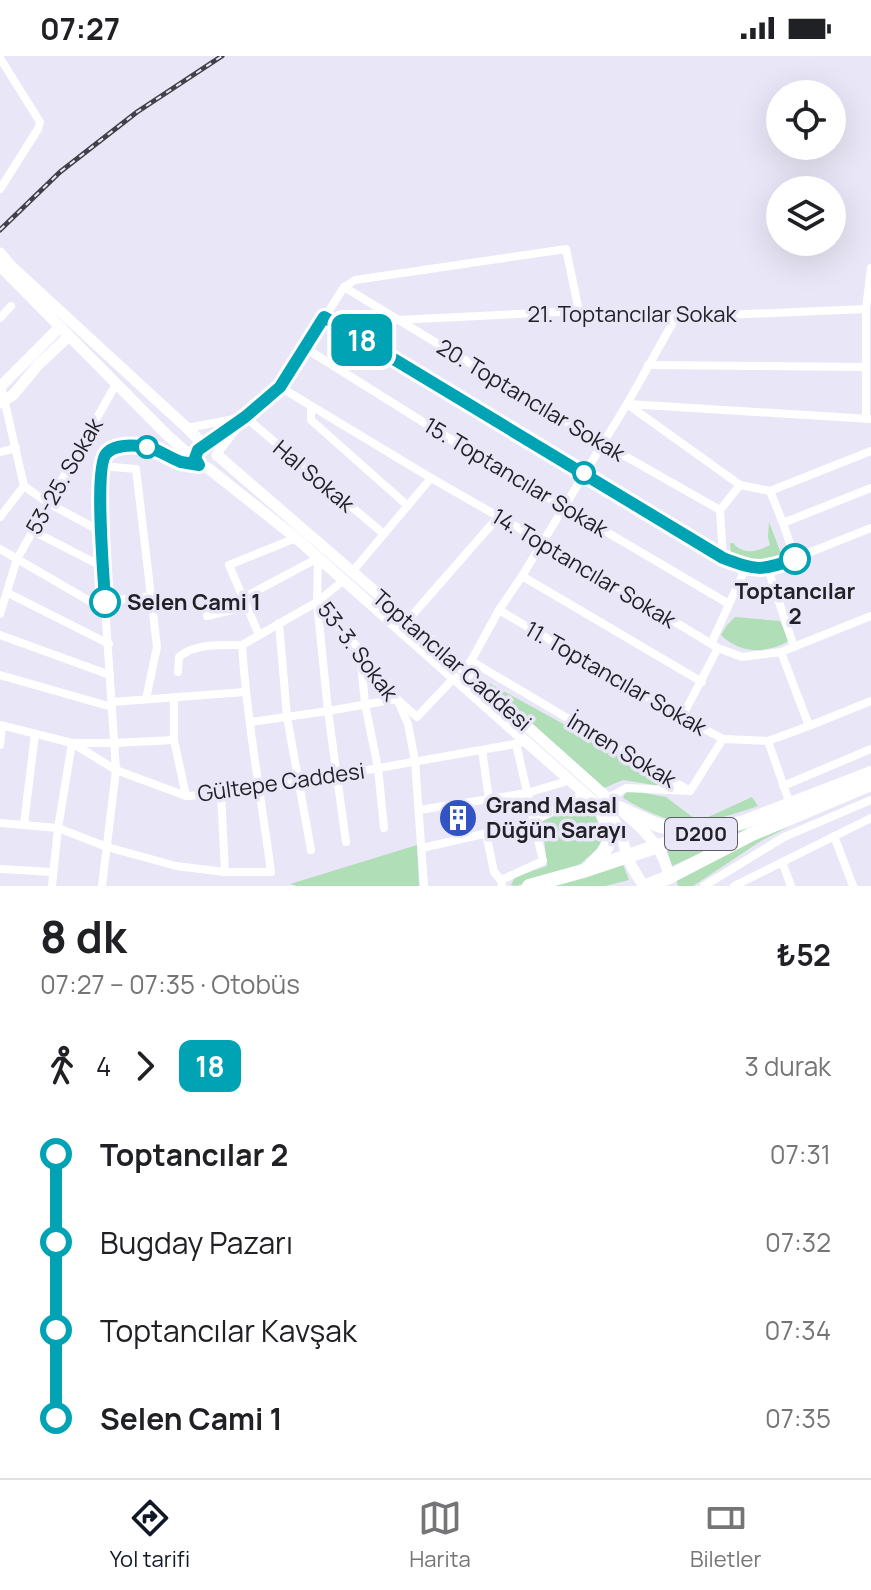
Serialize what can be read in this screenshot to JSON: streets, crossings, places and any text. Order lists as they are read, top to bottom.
{
  "streets": {
    "highway": ["D200"],
    "street": [
      "21. Toptancılar Sokak",
      "20. Toptancılar Sokak",
      "53-25. Sokak",
      "Hal Sokak",
      "15. Toptancılar Sokak",
      "14. Toptancılar Sokak",
      "53-3. Sokak",
      "Toptancılar Caddesi",
      "11. Toptancılar Sokak",
      "İmren Sokak",
      "Gültepe Caddesi"
    ]
  },
  "crossings": [
    ["21. Toptancılar Sokak", "20. Toptancılar Sokak"],
    ["53-25. Sokak", "Toptancılar Caddesi"],
    ["53-3. Sokak", "Toptancılar Caddesi"],
    ["53-3. Sokak", "Gültepe Caddesi"],
    ["Toptancılar Caddesi", "İmren Sokak"],
    ["Toptancılar Caddesi", "Gültepe Caddesi"],
    ["Toptancılar Caddesi", "D200"]
  ],
  "places": {
    "other": ["Toptancılar 2", "Selen Cami 1"],
    "building": ["Grand Masal Düğün Sarayı"]
  },
  "lines": ["bus line 18"],
  "page": {
    "status": "07:27",
    "on_map": "18",
    "heading": ["8 dk", "07:27 – 07:35 · Otobüs", "₺52"],
    "legs": ["4", "18", "3 durak"],
    "list": [
      {
        "name": "Toptancılar 2",
        "value": "07:31"
      },
      {
        "name": "Bugday Pazarı",
        "value": "07:32"
      },
      {
        "name": "Toptancılar Kavşak",
        "value": "07:34"
      },
      {
        "name": "Selen Cami 1",
        "value": "07:35"
      }
    ],
    "tabs": ["Yol tarifi", "Harita", "Biletler"]
  }
}
